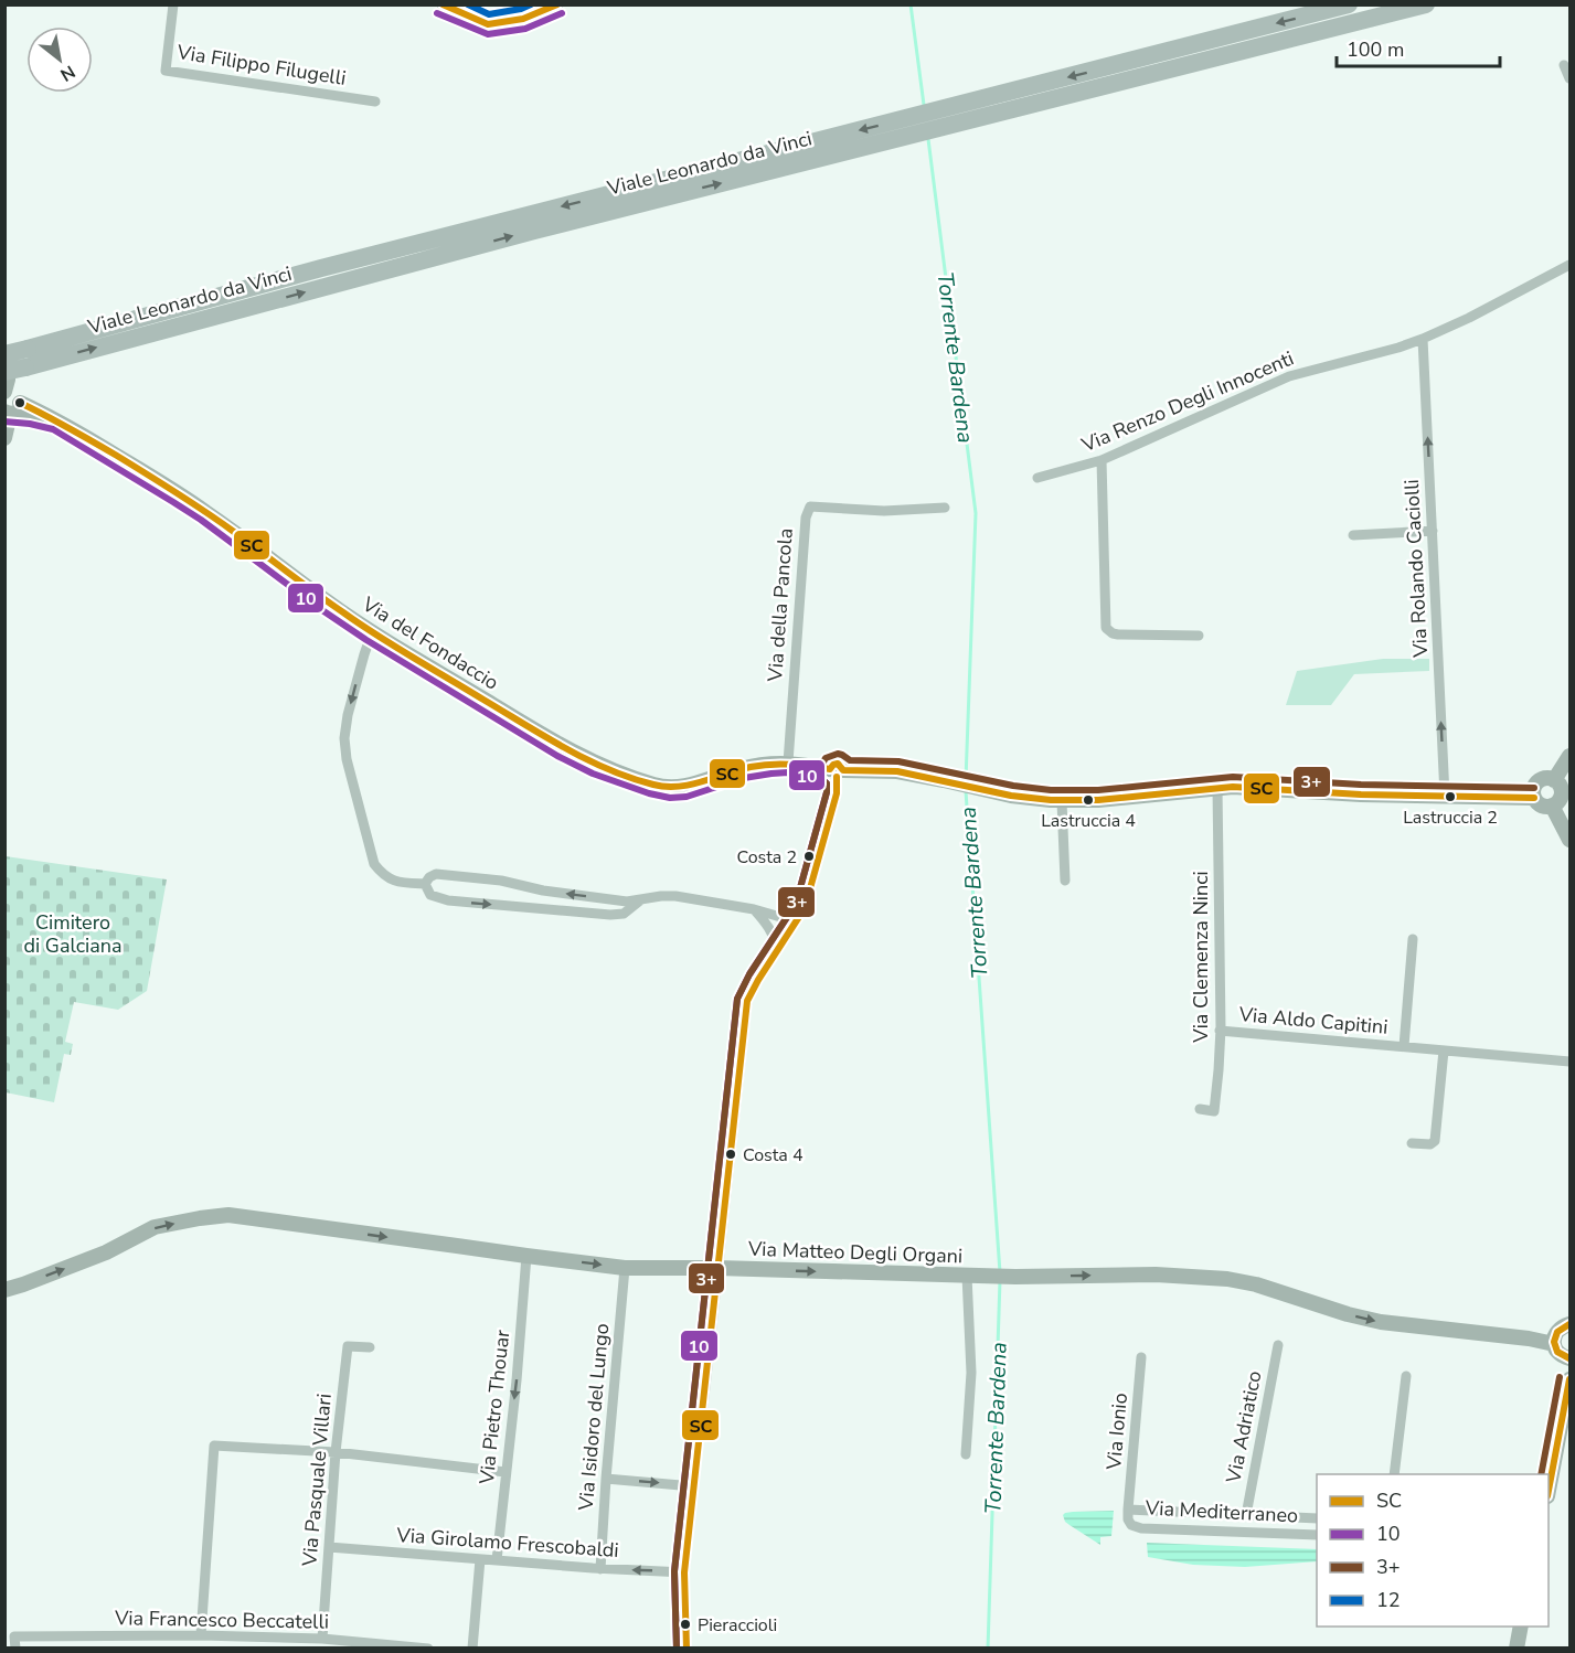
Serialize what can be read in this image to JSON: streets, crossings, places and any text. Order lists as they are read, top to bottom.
{
  "streets": {
    "highway": ["Viale Leonardo da Vinci"],
    "street": [
      "Via Filippo Filugelli",
      "Via Renzo Degli Innocenti",
      "Via Rolando Caciolli",
      "Via della Pancola",
      "Via del Fondaccio",
      "Via Clemenza Ninci",
      "Via Aldo Capitini",
      "Via Matteo Degli Organi",
      "Via Pietro Thouar",
      "Via Isidoro del Lungo",
      "Via Adriatico",
      "Via Ionio",
      "Via Pasquale Villari",
      "Via Mediterraneo",
      "Via Girolamo Frescobaldi",
      "Via Francesco Beccatelli"
    ]
  },
  "crossings": [
    ["Viale Leonardo da Vinci", "Via del Fondaccio"],
    ["Via Renzo Degli Innocenti", "Via Rolando Caciolli"],
    ["Via Rolando Caciolli", "Via del Fondaccio"],
    ["Via della Pancola", "Via del Fondaccio"],
    ["Via del Fondaccio", "Via Clemenza Ninci"],
    ["Via Clemenza Ninci", "Via Aldo Capitini"],
    ["Via Matteo Degli Organi", "Via Pietro Thouar"],
    ["Via Matteo Degli Organi", "Via Isidoro del Lungo"],
    ["Via Pietro Thouar", "Via Girolamo Frescobaldi"],
    ["Via Isidoro del Lungo", "Via Girolamo Frescobaldi"],
    ["Via Adriatico", "Via Mediterraneo"],
    ["Via Ionio", "Via Mediterraneo"],
    ["Via Pasquale Villari", "Via Girolamo Frescobaldi"],
    ["Via Pasquale Villari", "Via Francesco Beccatelli"]
  ],
  "one_way": ["Via Rolando Caciolli", "Via Matteo Degli Organi", "Via Pietro Thouar"],
  "water": ["Torrente Bardena"],
  "parks": ["Cimitero di Galciana"],
  "places": [
    "Lastruccia 2",
    "Lastruccia 4",
    "Costa 2",
    "Costa 4",
    "Pieraccioli"
  ],
  "lines": [
    "transit line SC",
    "transit line 12",
    "transit line 10",
    "transit line 3+"
  ],
  "legend": [
    "SC",
    "10",
    "3+",
    "12"
  ],
  "scale_bar": "100 m",
  "north": "bottom right"
}
